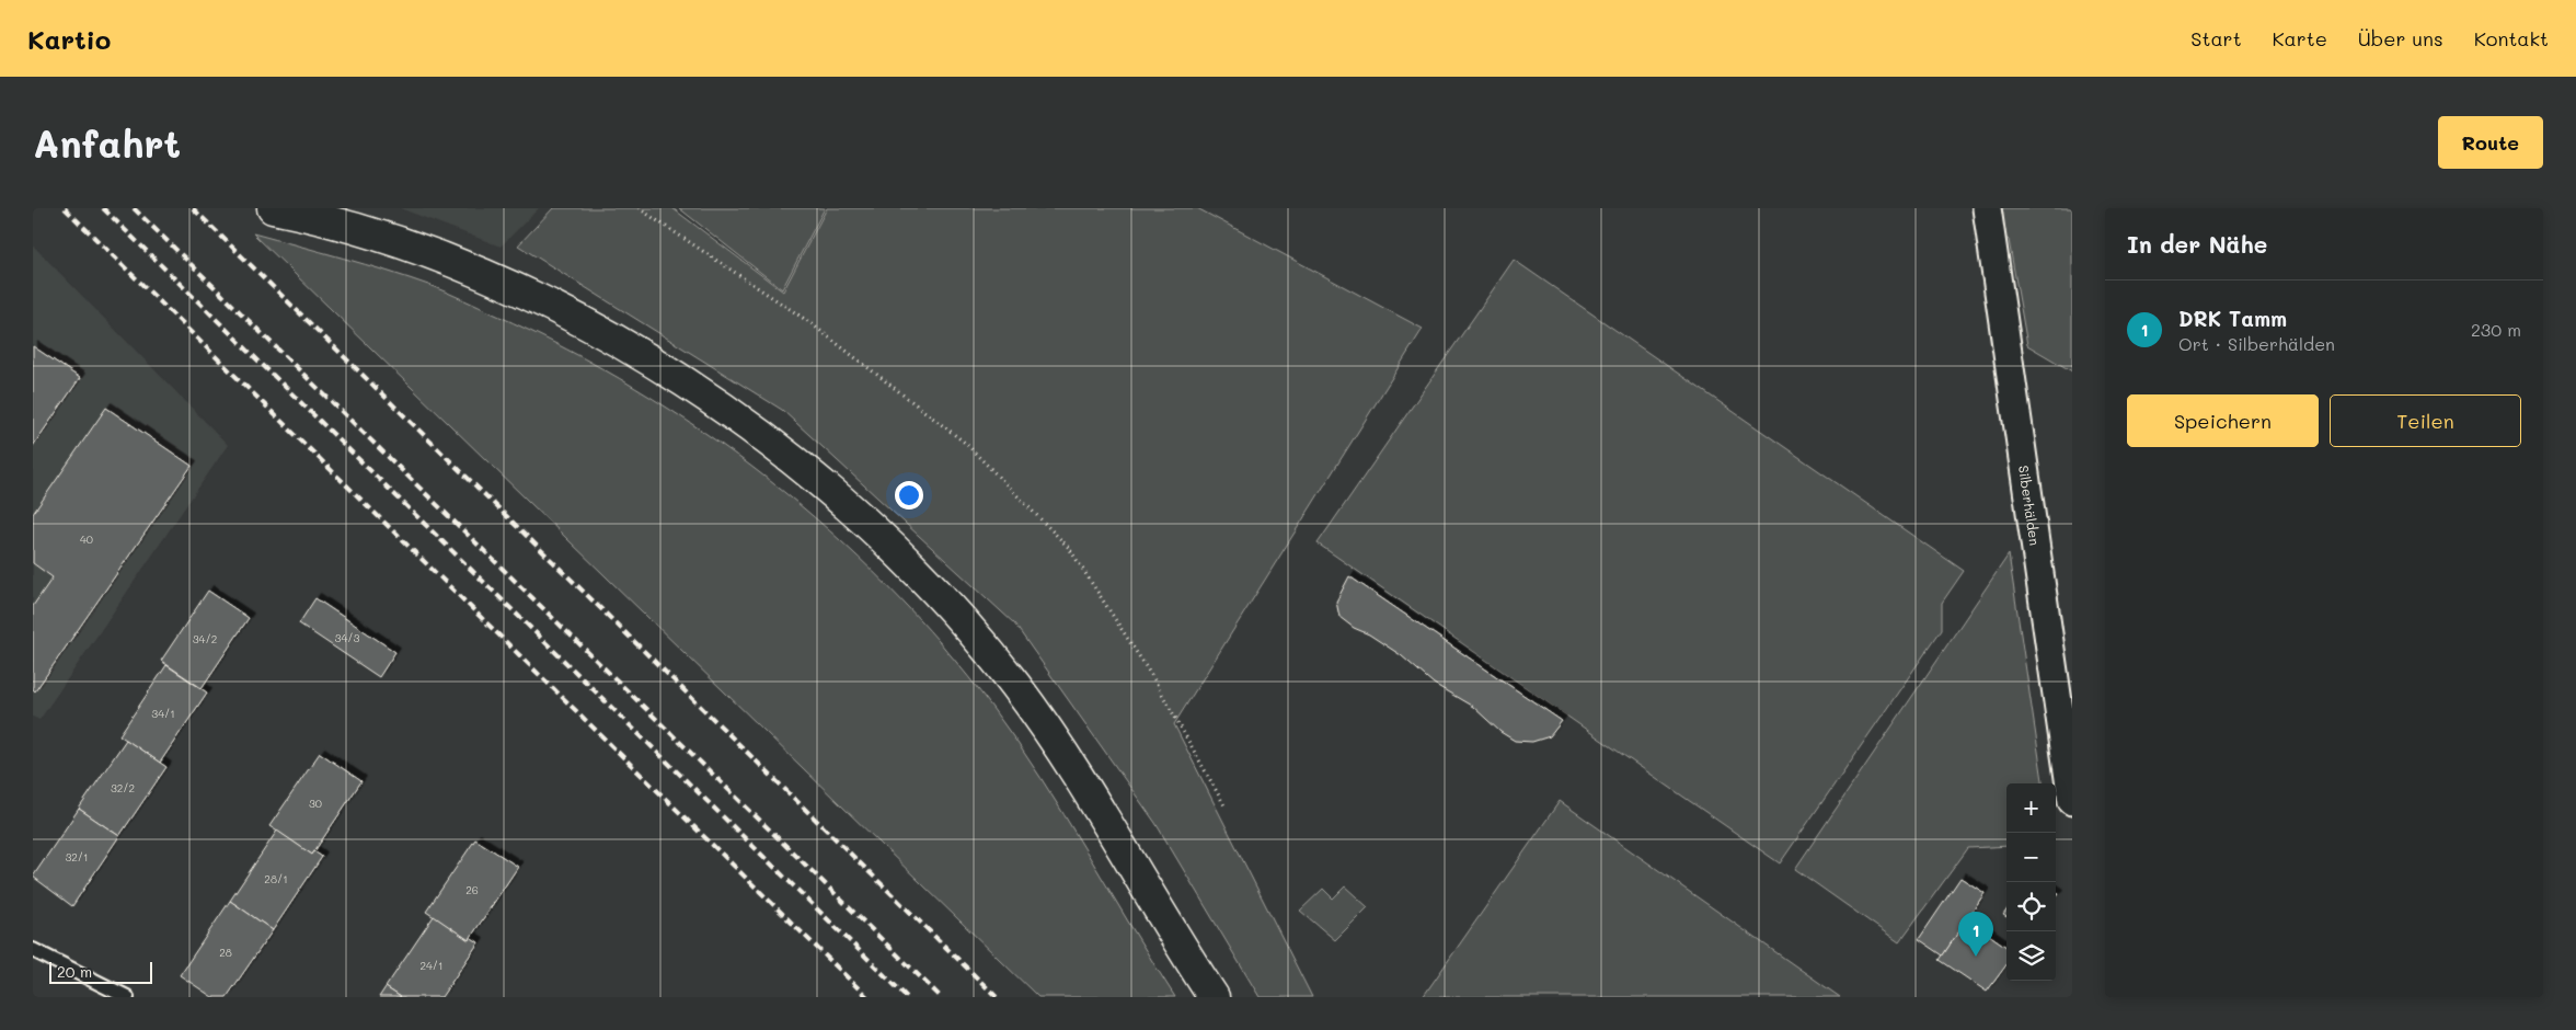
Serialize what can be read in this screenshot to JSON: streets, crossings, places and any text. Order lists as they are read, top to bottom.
{
  "streets": {
    "street": ["Silberhälden"]
  },
  "house_numbers": [
    "40",
    "34/3",
    "34/2",
    "34/1",
    "32/2",
    "30",
    "32/1",
    "28/1",
    "26",
    "28",
    "24/1"
  ],
  "scale_bar": "20 m",
  "page": {
    "header": "Kartio",
    "nav": [
      "Start",
      "Karte",
      "Über uns",
      "Kontakt"
    ],
    "buttons": [
      "Route",
      ["Speichern", "Teilen"]
    ],
    "title": "Anfahrt",
    "heading": "In der Nähe",
    "list": [
      {
        "mark": "1",
        "name": "DRK Tamm",
        "note": "Ort · Silberhälden",
        "value": "230 m"
      }
    ],
    "map_buttons": ["+", "−"],
    "pins": "1",
    "scale": "20 m"
  }
}
